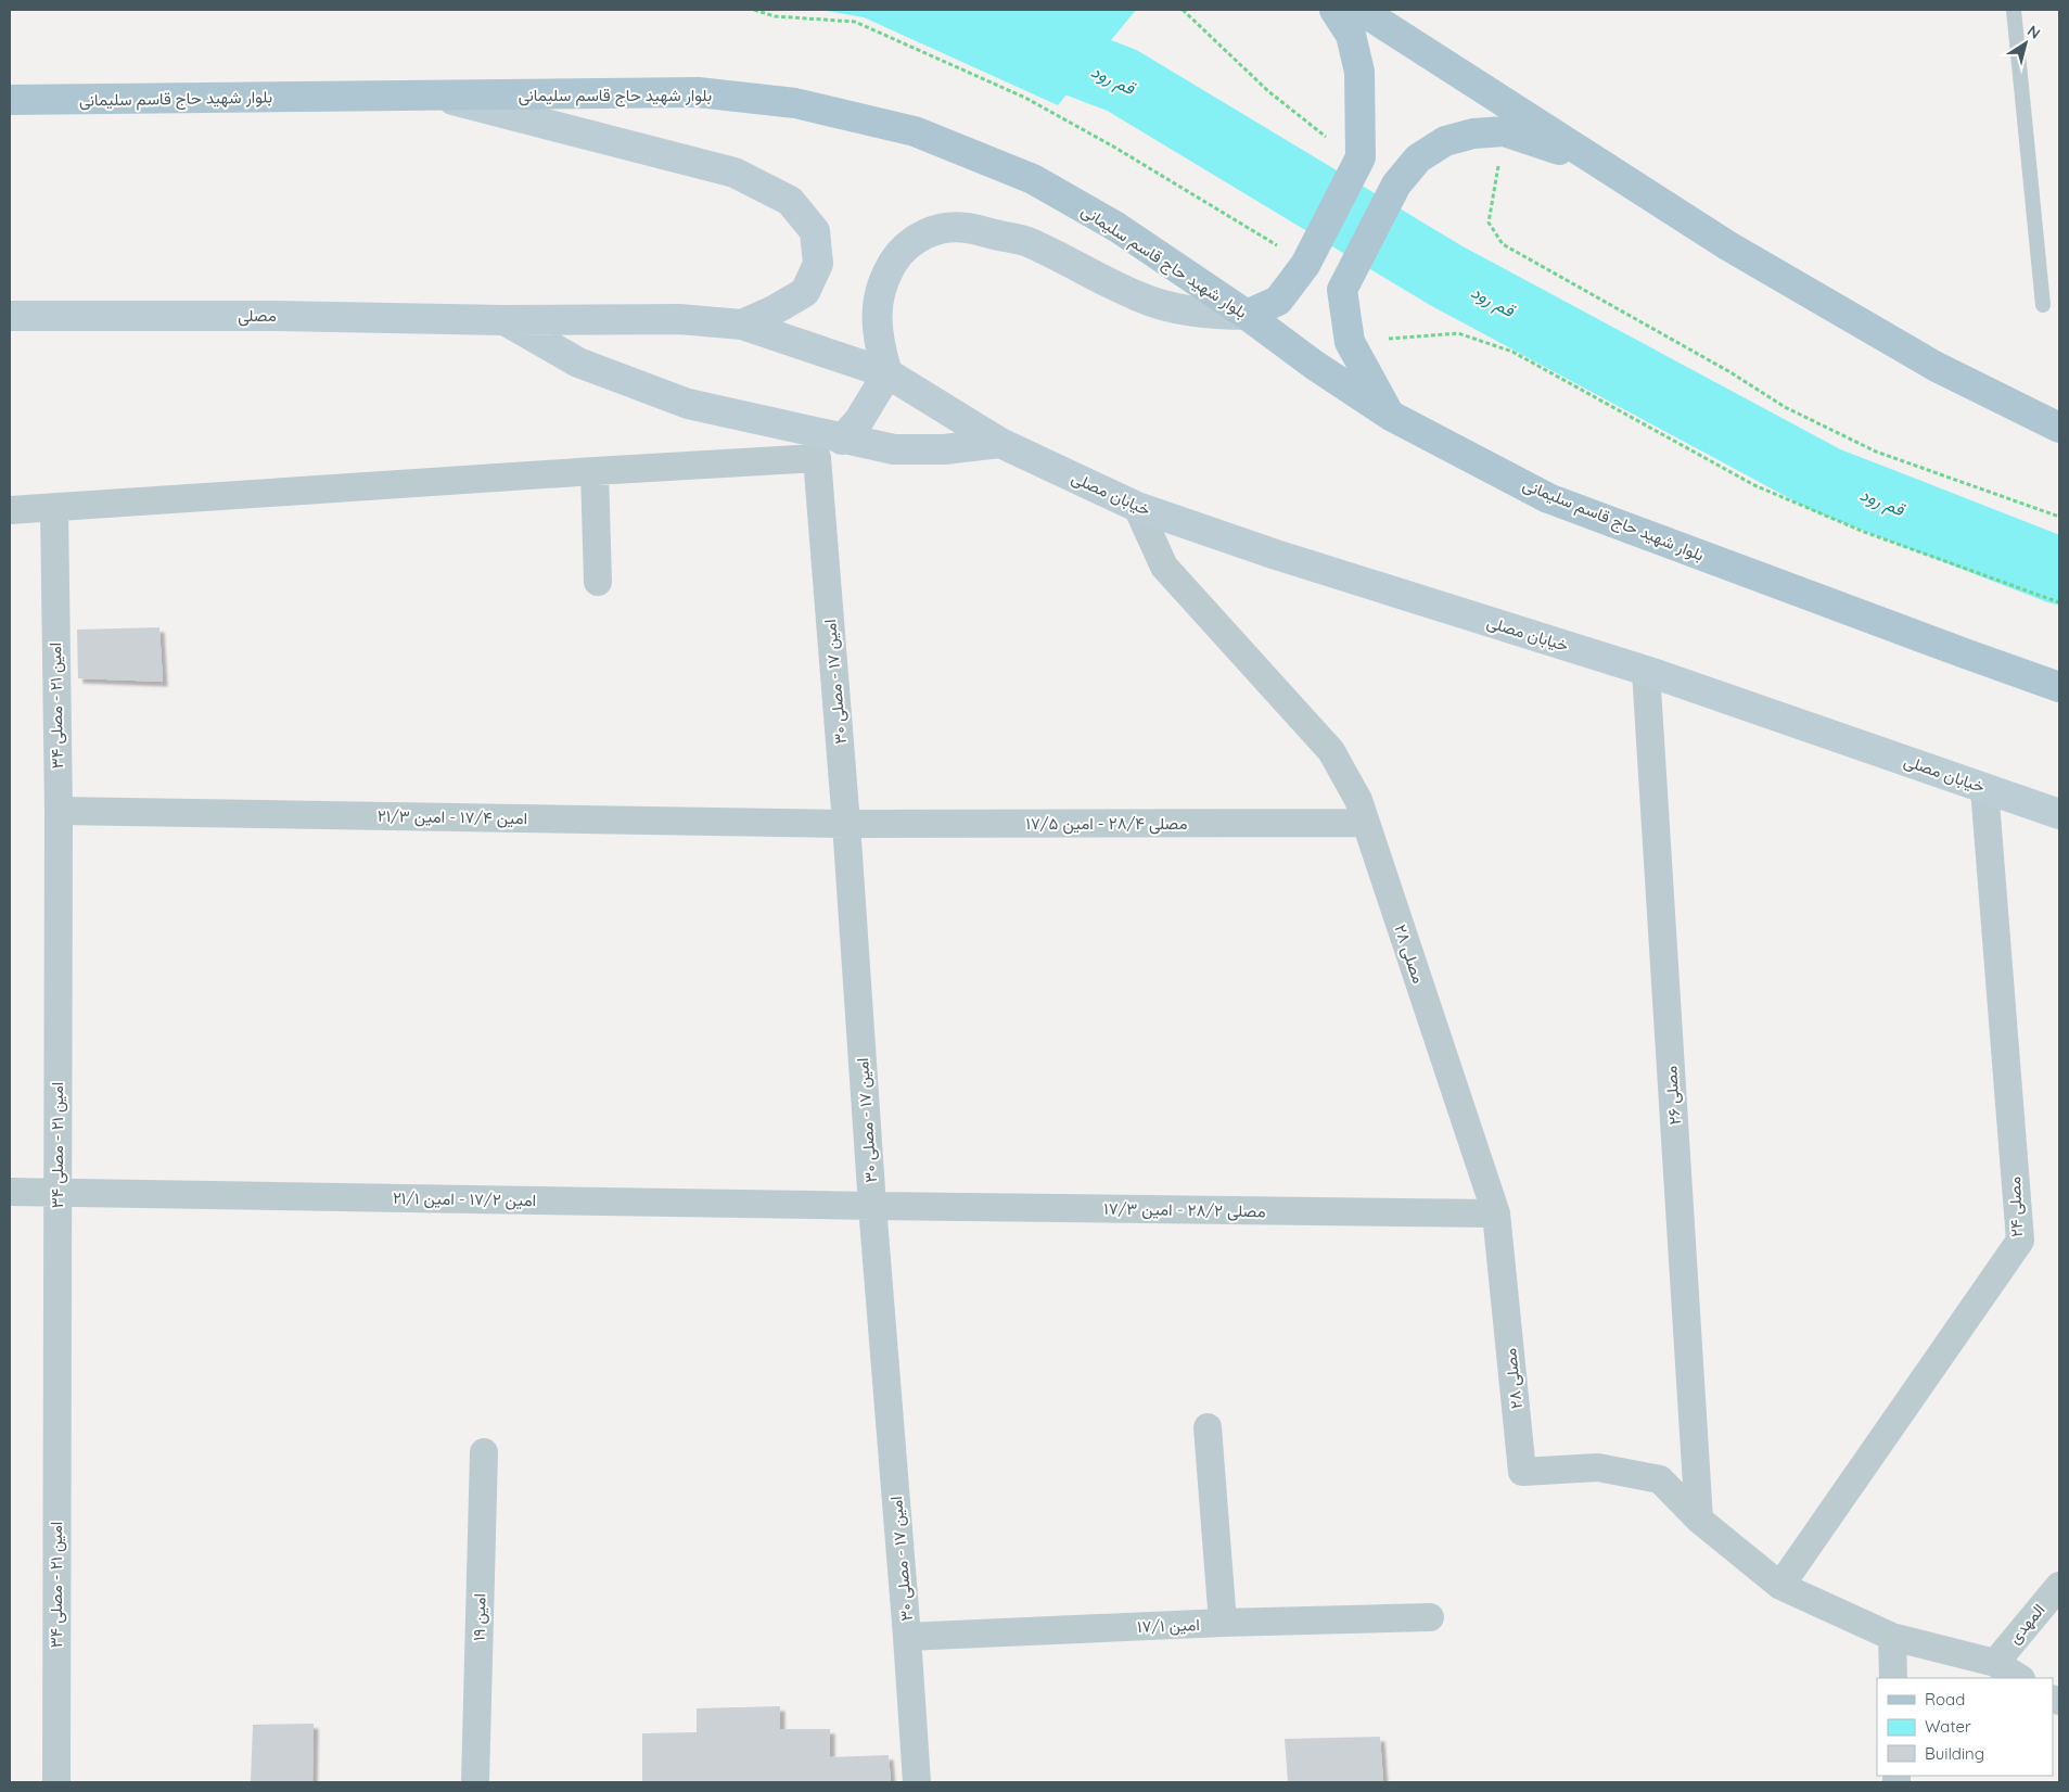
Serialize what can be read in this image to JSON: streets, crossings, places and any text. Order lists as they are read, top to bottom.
{
  "streets": {
    "main road": ["بلوار شهید حاج قاسم سلیمانی", "مصلی", "خیابان مصلی"],
    "street": [
      "امین ۱۷ - مصلی ۳۰",
      "امین ۲۱ - مصلی ۳۴",
      "امین ۱۷/۴ - امین ۲۱/۳",
      "مصلی ۲۸/۴ - امین ۱۷/۵",
      "مصلی ۲۸",
      "مصلی ۲۶",
      "امین ۱۷/۲ - امین ۲۱/۱",
      "مصلی ۲۴",
      "مصلی ۲۸/۲ - امین ۱۷/۳",
      "امین ۱۹",
      "المهدی",
      "امین ۱۷/۱"
    ]
  },
  "crossings": [
    ["مصلی", "خیابان مصلی"],
    ["خیابان مصلی", "مصلی ۲۸"],
    ["خیابان مصلی", "مصلی ۲۶"],
    ["خیابان مصلی", "مصلی ۲۴"],
    ["امین ۱۷ - مصلی ۳۰", "امین ۱۷/۴ - امین ۲۱/۳"],
    ["امین ۱۷ - مصلی ۳۰", "مصلی ۲۸/۴ - امین ۱۷/۵"],
    ["امین ۱۷ - مصلی ۳۰", "امین ۱۷/۲ - امین ۲۱/۱"],
    ["امین ۱۷ - مصلی ۳۰", "مصلی ۲۸/۲ - امین ۱۷/۳"],
    ["امین ۱۷ - مصلی ۳۰", "امین ۱۷/۱"],
    ["امین ۲۱ - مصلی ۳۴", "امین ۱۷/۴ - امین ۲۱/۳"],
    ["امین ۲۱ - مصلی ۳۴", "امین ۱۷/۲ - امین ۲۱/۱"],
    ["امین ۱۷/۴ - امین ۲۱/۳", "مصلی ۲۸/۴ - امین ۱۷/۵"],
    ["مصلی ۲۸/۴ - امین ۱۷/۵", "مصلی ۲۸"],
    ["مصلی ۲۸", "مصلی ۲۶"],
    ["مصلی ۲۸", "مصلی ۲۸/۲ - امین ۱۷/۳"],
    ["امین ۱۷/۲ - امین ۲۱/۱", "مصلی ۲۸/۲ - امین ۱۷/۳"]
  ],
  "water": ["قم رود"],
  "legend": ["Road", "Water", "Building"],
  "north": "top right"
}
